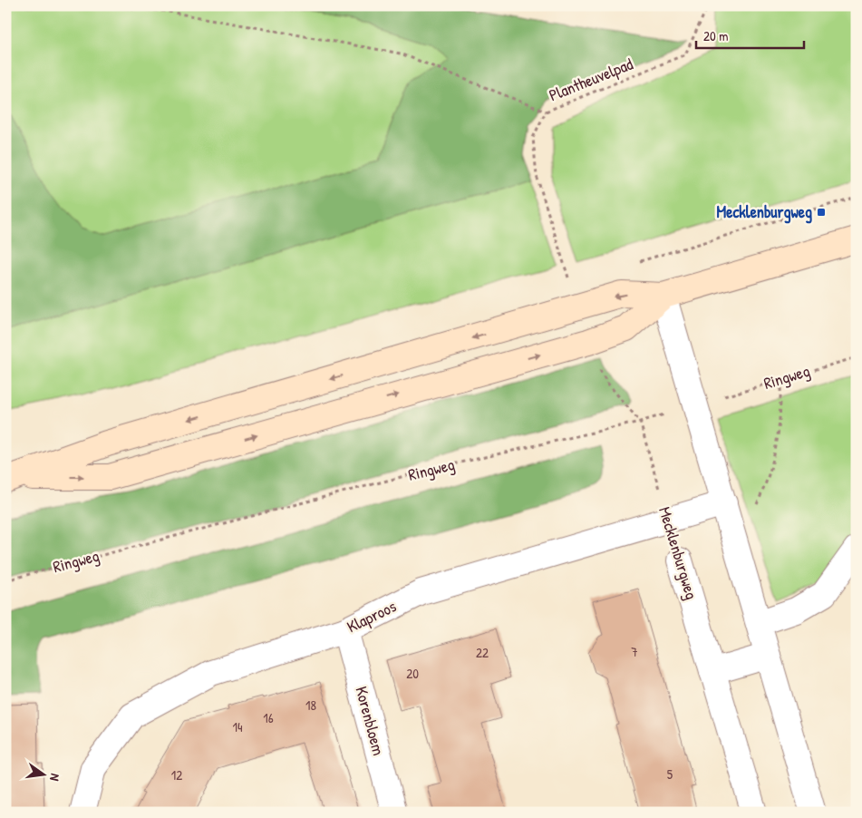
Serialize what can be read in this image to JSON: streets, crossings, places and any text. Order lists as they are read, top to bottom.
{
  "streets": {
    "street": ["Mecklenburgweg", "Klaproos", "Korenbloem"],
    "path": ["Plantheuvelpad", "Ringweg"]
  },
  "crossings": [
    ["Ringweg", "Mecklenburgweg"],
    ["Mecklenburgweg", "Klaproos"],
    ["Klaproos", "Korenbloem"]
  ],
  "places": {
    "transit": ["Mecklenburgweg"]
  },
  "house_numbers": [
    "7",
    "22",
    "20",
    "18",
    "16",
    "14",
    "5",
    "12"
  ],
  "scale_bar": "20 m",
  "north": "right"
}
